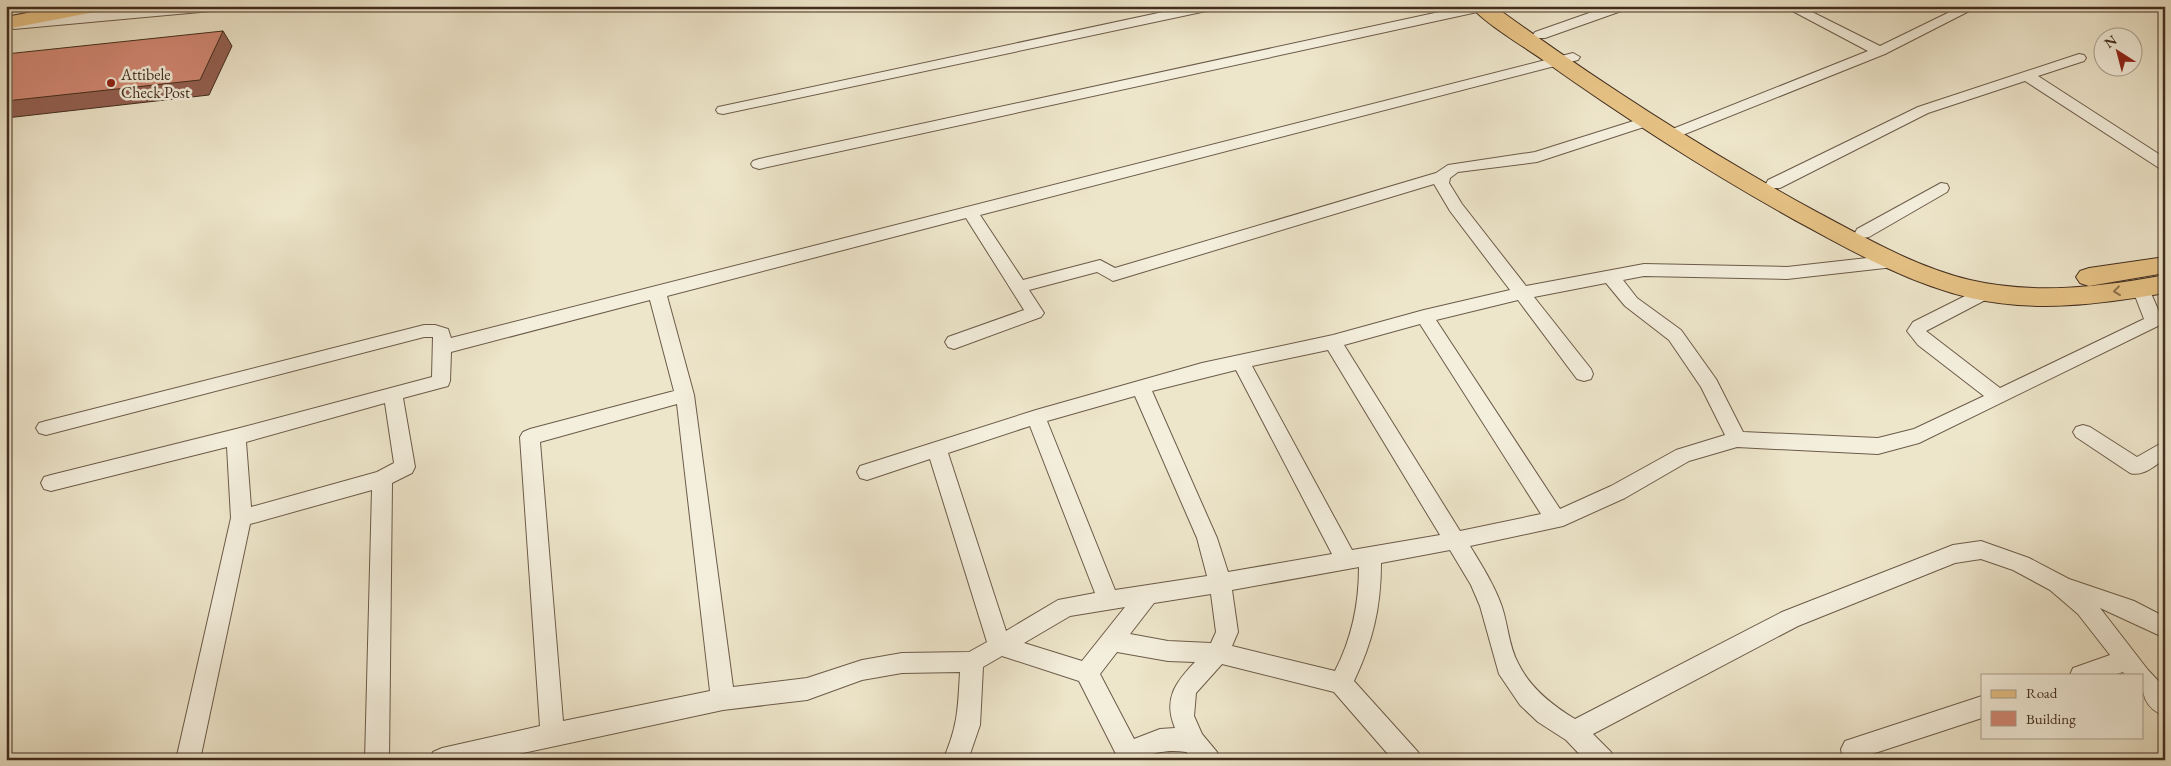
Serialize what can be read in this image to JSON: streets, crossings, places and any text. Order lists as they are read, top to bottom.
{
  "places": ["Attibele Check Post"],
  "legend": ["Road", "Building"],
  "north": "top left"
}
